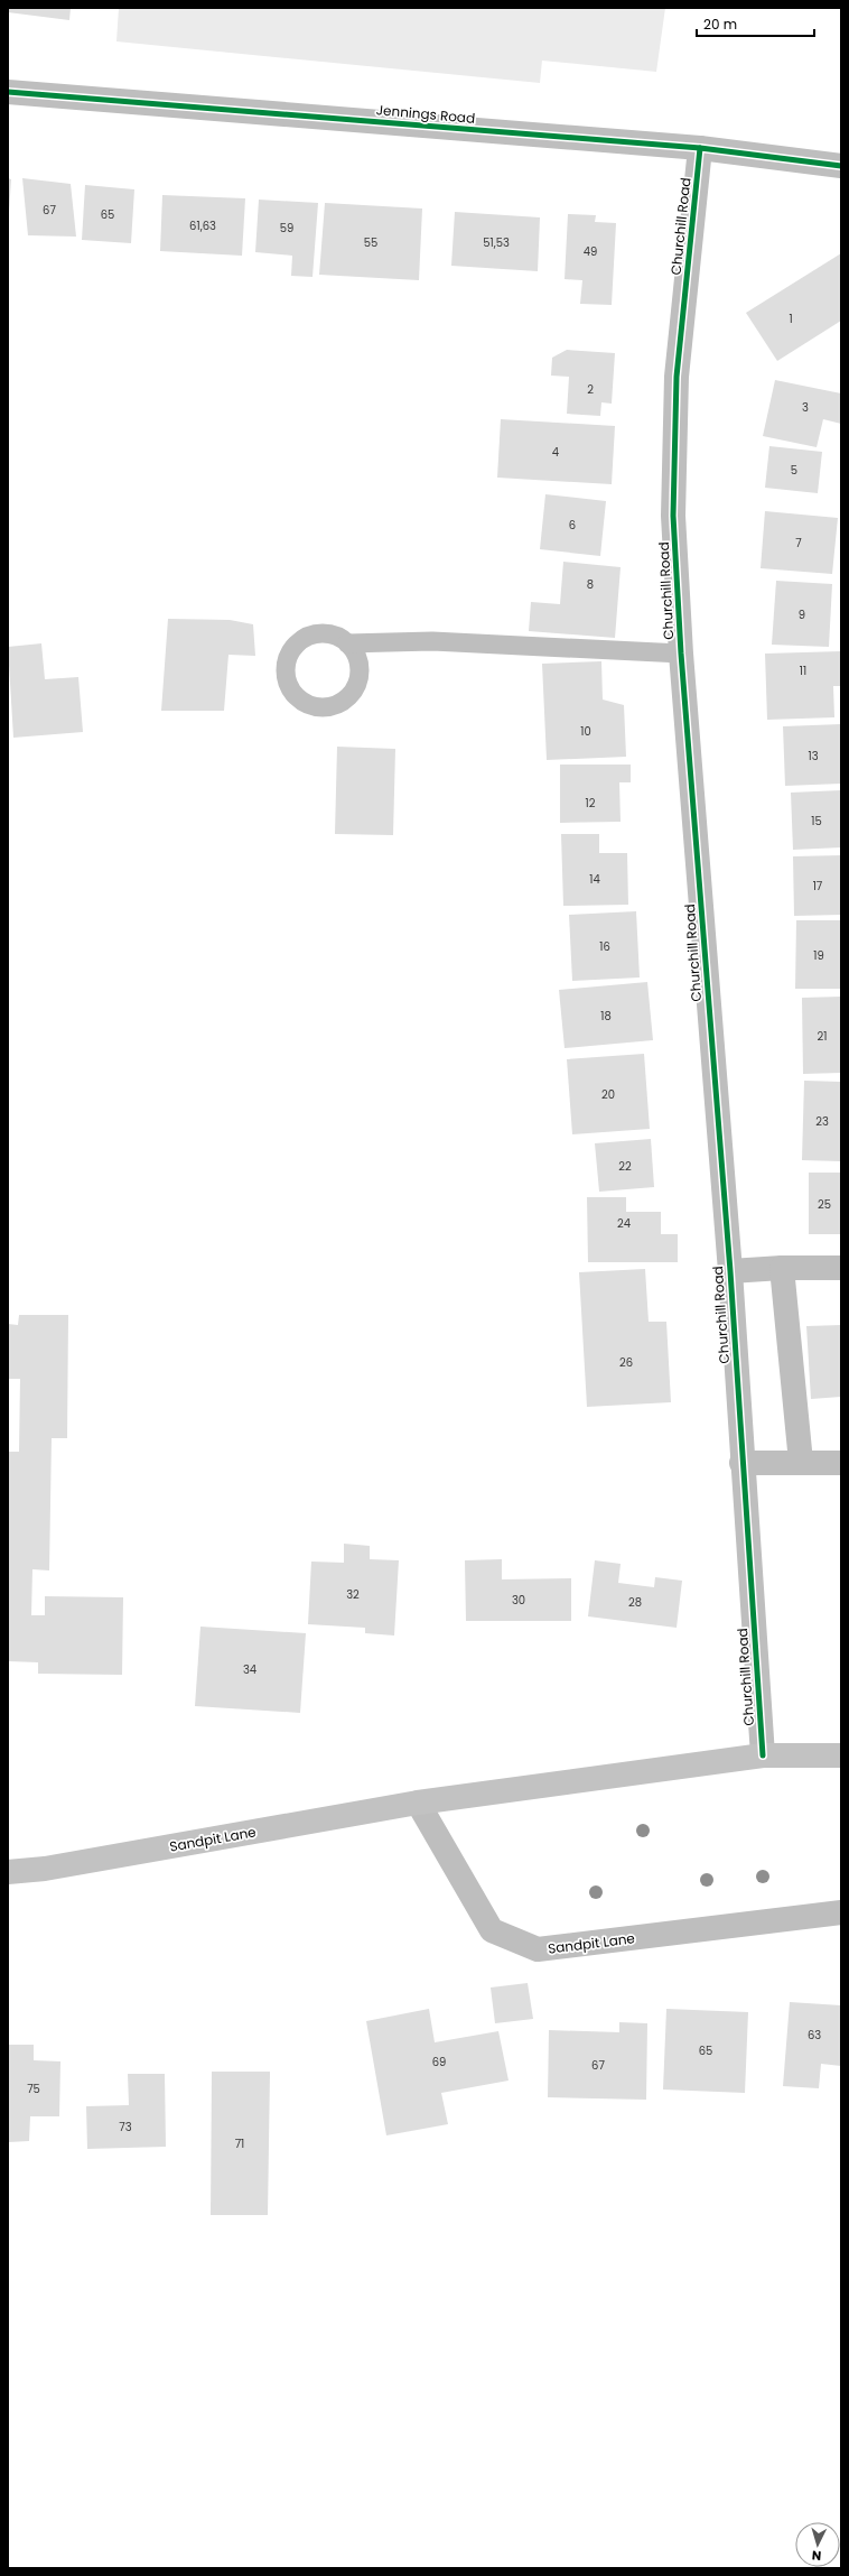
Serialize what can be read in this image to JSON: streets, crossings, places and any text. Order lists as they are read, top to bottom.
{
  "streets": {
    "street": ["Jennings Road", "Churchill Road", "Sandpit Lane"]
  },
  "crossings": [
    ["Jennings Road", "Churchill Road"],
    ["Churchill Road", "Sandpit Lane"]
  ],
  "house_numbers": [
    "67",
    "65",
    "61,63",
    "59",
    "55",
    "51,53",
    "49",
    "1",
    "2",
    "3",
    "4",
    "5",
    "6",
    "7",
    "8",
    "9",
    "11",
    "10",
    "13",
    "12",
    "15",
    "14",
    "17",
    "16",
    "19",
    "18",
    "21",
    "20",
    "23",
    "22",
    "25",
    "24",
    "26",
    "32",
    "30",
    "28",
    "34",
    "63",
    "65",
    "69",
    "67",
    "75",
    "73",
    "71"
  ],
  "scale_bar": "20 m",
  "north": "bottom"
}
